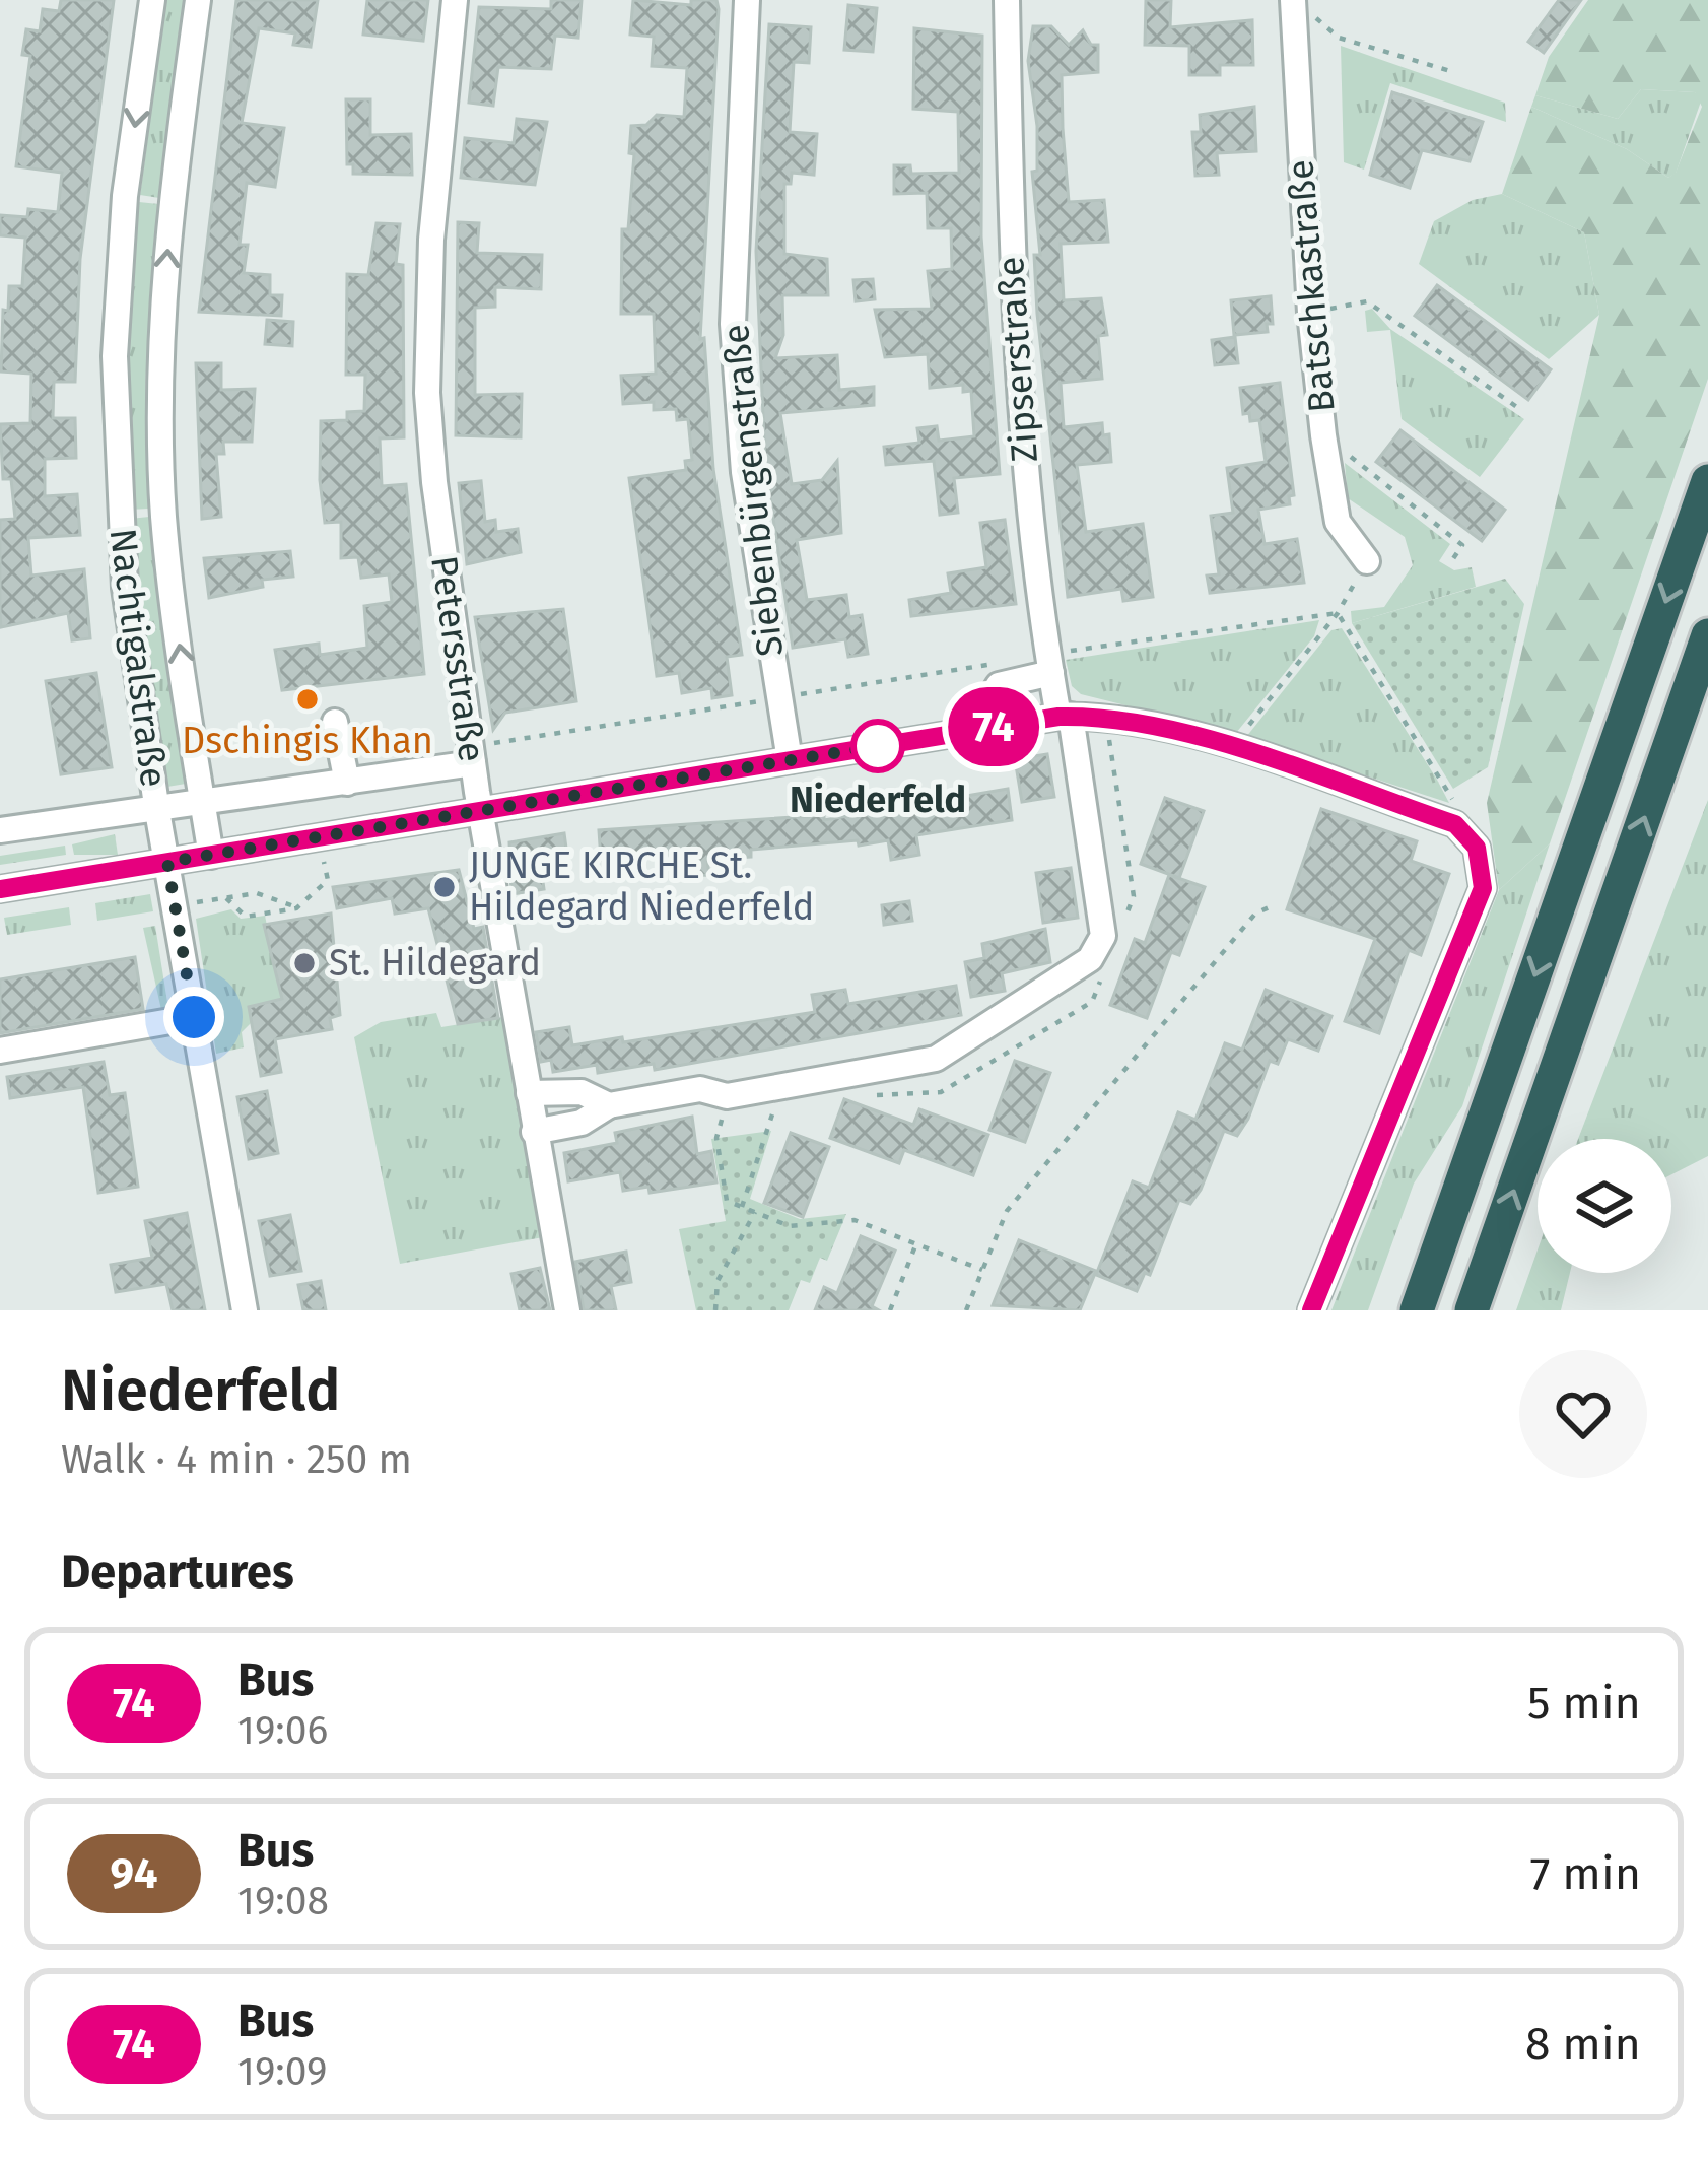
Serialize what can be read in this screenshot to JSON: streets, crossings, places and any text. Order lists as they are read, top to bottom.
{
  "streets": {
    "street": [
      "Batschkastraße",
      "Zipserstraße",
      "Siebenbürgenstraße",
      "Nachtigalstraße",
      "Petersstraße"
    ]
  },
  "places": [
    "Dschingis Khan",
    "Niederfeld",
    "JUNGE KIRCHE St. Hildegard Niederfeld",
    "St. Hildegard"
  ],
  "lines": ["bus line 74"],
  "page": {
    "on_map": "74",
    "heading": [
      ["Niederfeld", "Walk · 4 min · 250 m"],
      "Departures"
    ],
    "list": [
      {
        "mark": "74",
        "name": "Bus",
        "note": "19:06",
        "value": "5 min"
      },
      {
        "mark": "94",
        "name": "Bus",
        "note": "19:08",
        "value": "7 min"
      },
      {
        "mark": "74",
        "name": "Bus",
        "note": "19:09",
        "value": "8 min"
      }
    ]
  }
}
